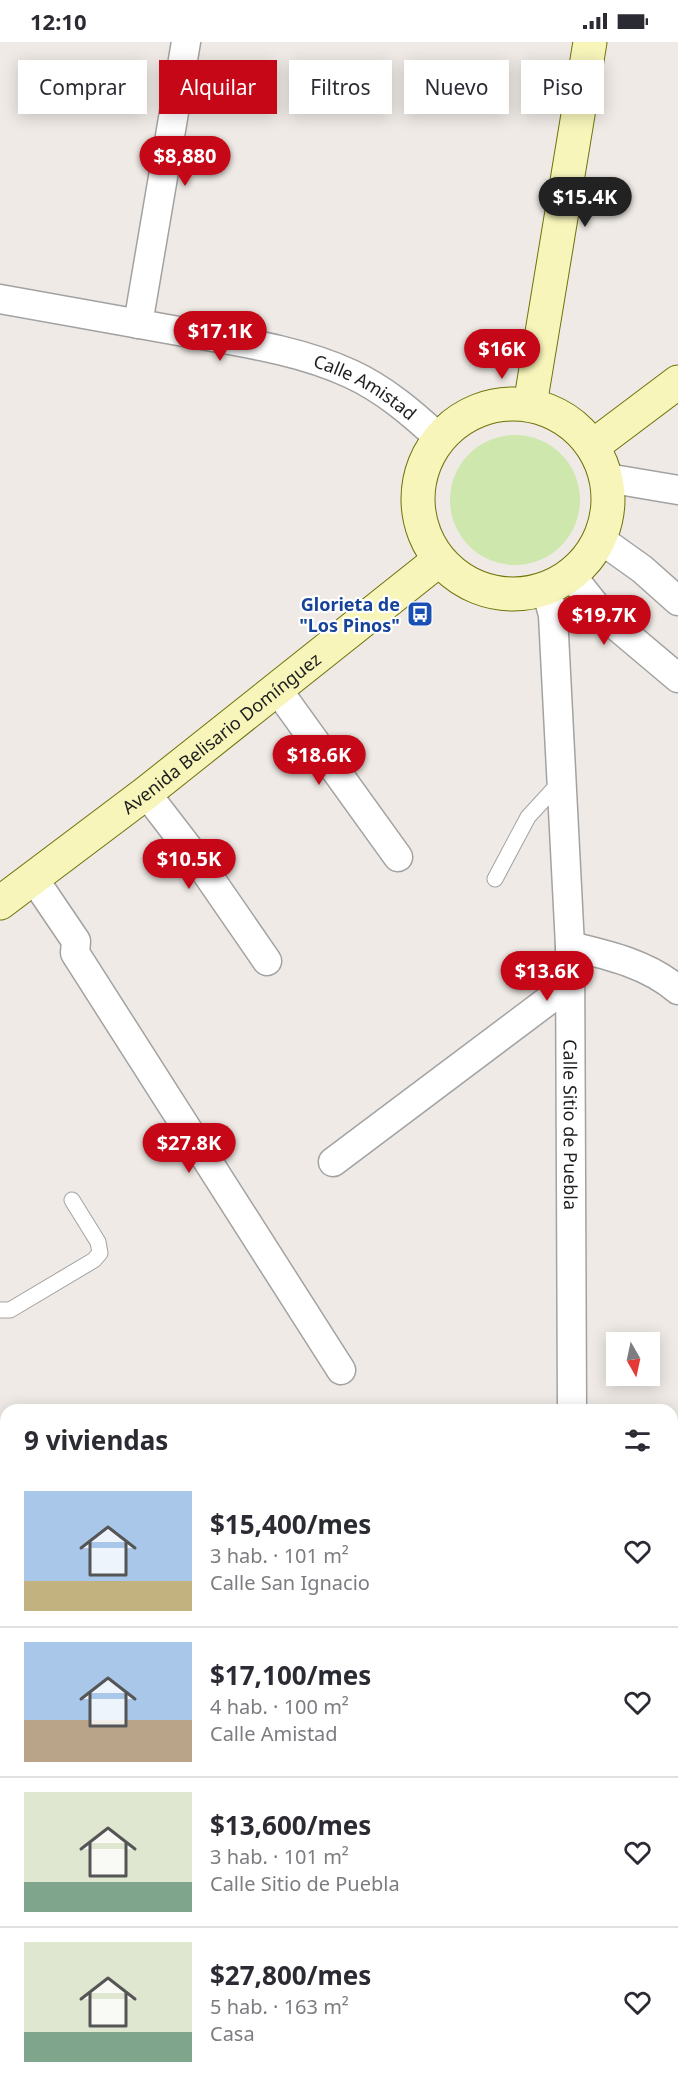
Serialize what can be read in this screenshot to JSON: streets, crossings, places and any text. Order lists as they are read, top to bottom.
{
  "streets": {
    "main road": ["Avenida Belisario Domínguez"],
    "street": ["Calle Amistad", "Calle Sitio de Puebla"]
  },
  "crossings": [
    ["Calle Amistad", "Avenida Belisario Domínguez"],
    ["Calle Amistad", "Calle Sitio de Puebla"],
    ["Avenida Belisario Domínguez", "Calle Sitio de Puebla"]
  ],
  "places": {
    "bus stop": ["Glorieta de \"Los Pinos\""]
  },
  "north": "bottom",
  "page": {
    "status": "12:10",
    "chip": [
      "Comprar",
      "Alquilar",
      "Filtros",
      "Nuevo",
      "Piso"
    ],
    "price": [
      "$8,880",
      "$15.4K",
      "$17.1K",
      "$16K",
      "$19.7K",
      "$18.6K",
      "$10.5K",
      "$13.6K",
      "$27.8K"
    ],
    "heading": "9 viviendas",
    "list": [
      {
        "name": "$15,400/mes",
        "note": "3 hab. · 101 m² · Calle San Ignacio"
      },
      {
        "name": "$17,100/mes",
        "note": "4 hab. · 100 m² · Calle Amistad"
      },
      {
        "name": "$13,600/mes",
        "note": "3 hab. · 101 m² · Calle Sitio de Puebla"
      },
      {
        "name": "$27,800/mes",
        "note": "5 hab. · 163 m² · Casa"
      }
    ]
  }
}
